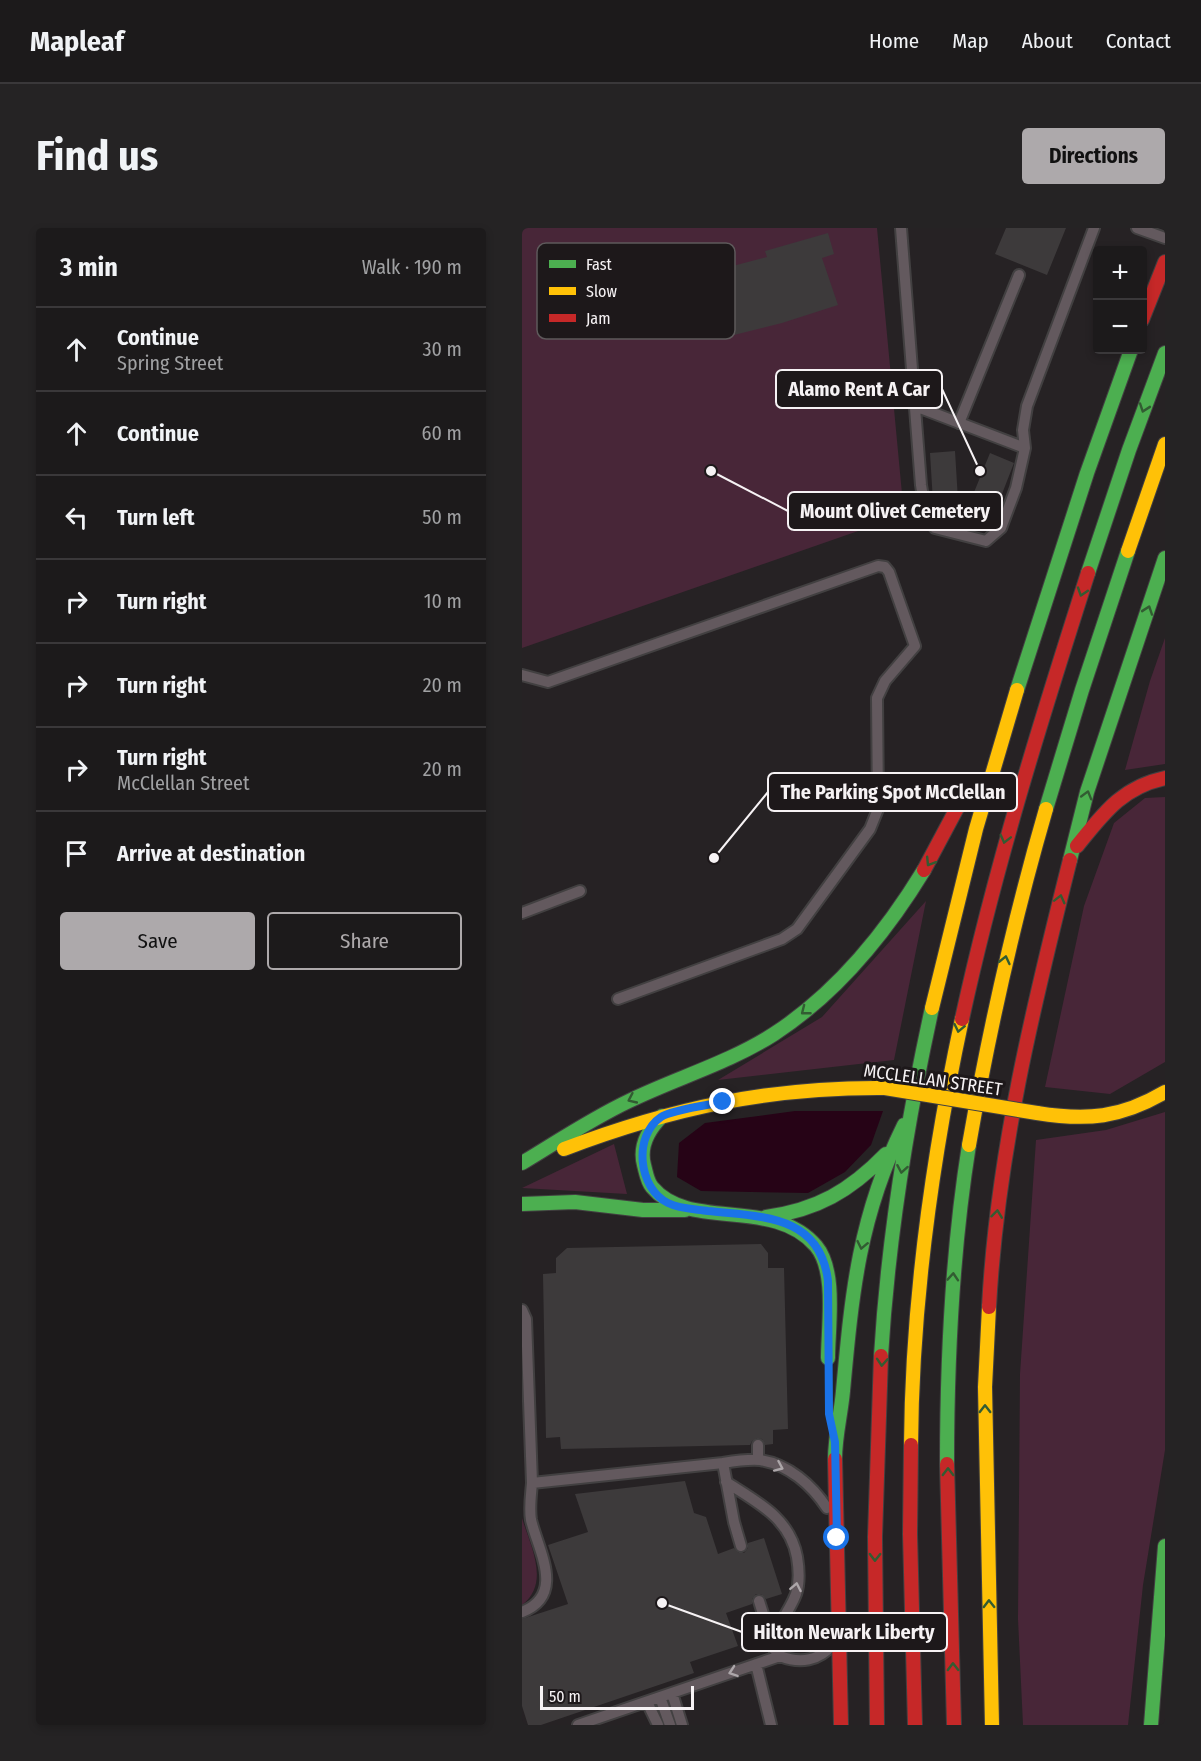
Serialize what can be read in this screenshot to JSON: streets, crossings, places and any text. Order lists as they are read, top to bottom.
{
  "streets": {
    "main road": ["MCCLELLAN STREET"]
  },
  "places": [
    "Mount Olivet Cemetery",
    "Alamo Rent A Car",
    "The Parking Spot McClellan",
    "Hilton Newark Liberty"
  ],
  "legend": ["Fast", "Slow", "Jam"],
  "scale_bar": "50 m",
  "page": {
    "header": "Mapleaf",
    "nav": [
      "Home",
      "Map",
      "About",
      "Contact"
    ],
    "buttons": [
      "Directions",
      ["Save", "Share"]
    ],
    "title": "Find us",
    "heading": ["3 min", "Walk · 190 m"],
    "map_buttons": ["+", "−"],
    "list": [
      ["Continue", "Spring Street", "30 m"],
      ["Continue", "60 m"],
      ["Turn left", "50 m"],
      ["Turn right", "10 m"],
      ["Turn right", "20 m"],
      ["Turn right", "McClellan Street", "20 m"],
      "Arrive at destination"
    ],
    "scale": "50 m"
  }
}
